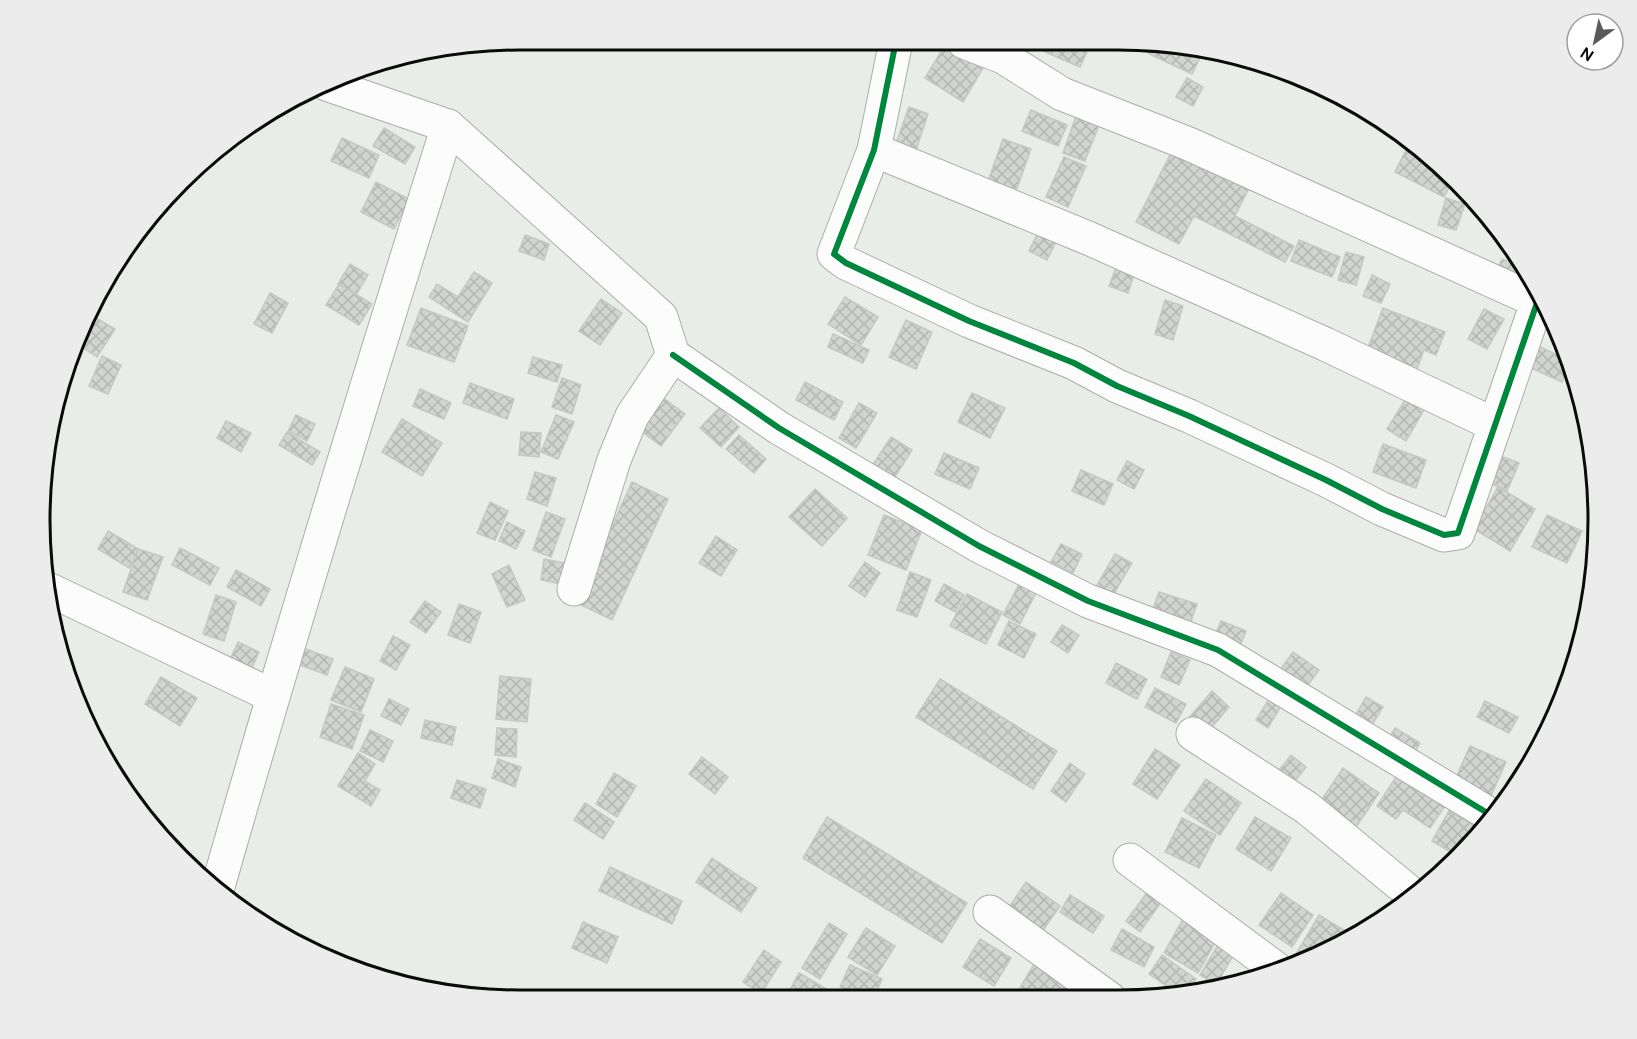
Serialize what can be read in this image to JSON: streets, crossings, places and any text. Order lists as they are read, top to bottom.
{
  "north": "bottom left"
}
